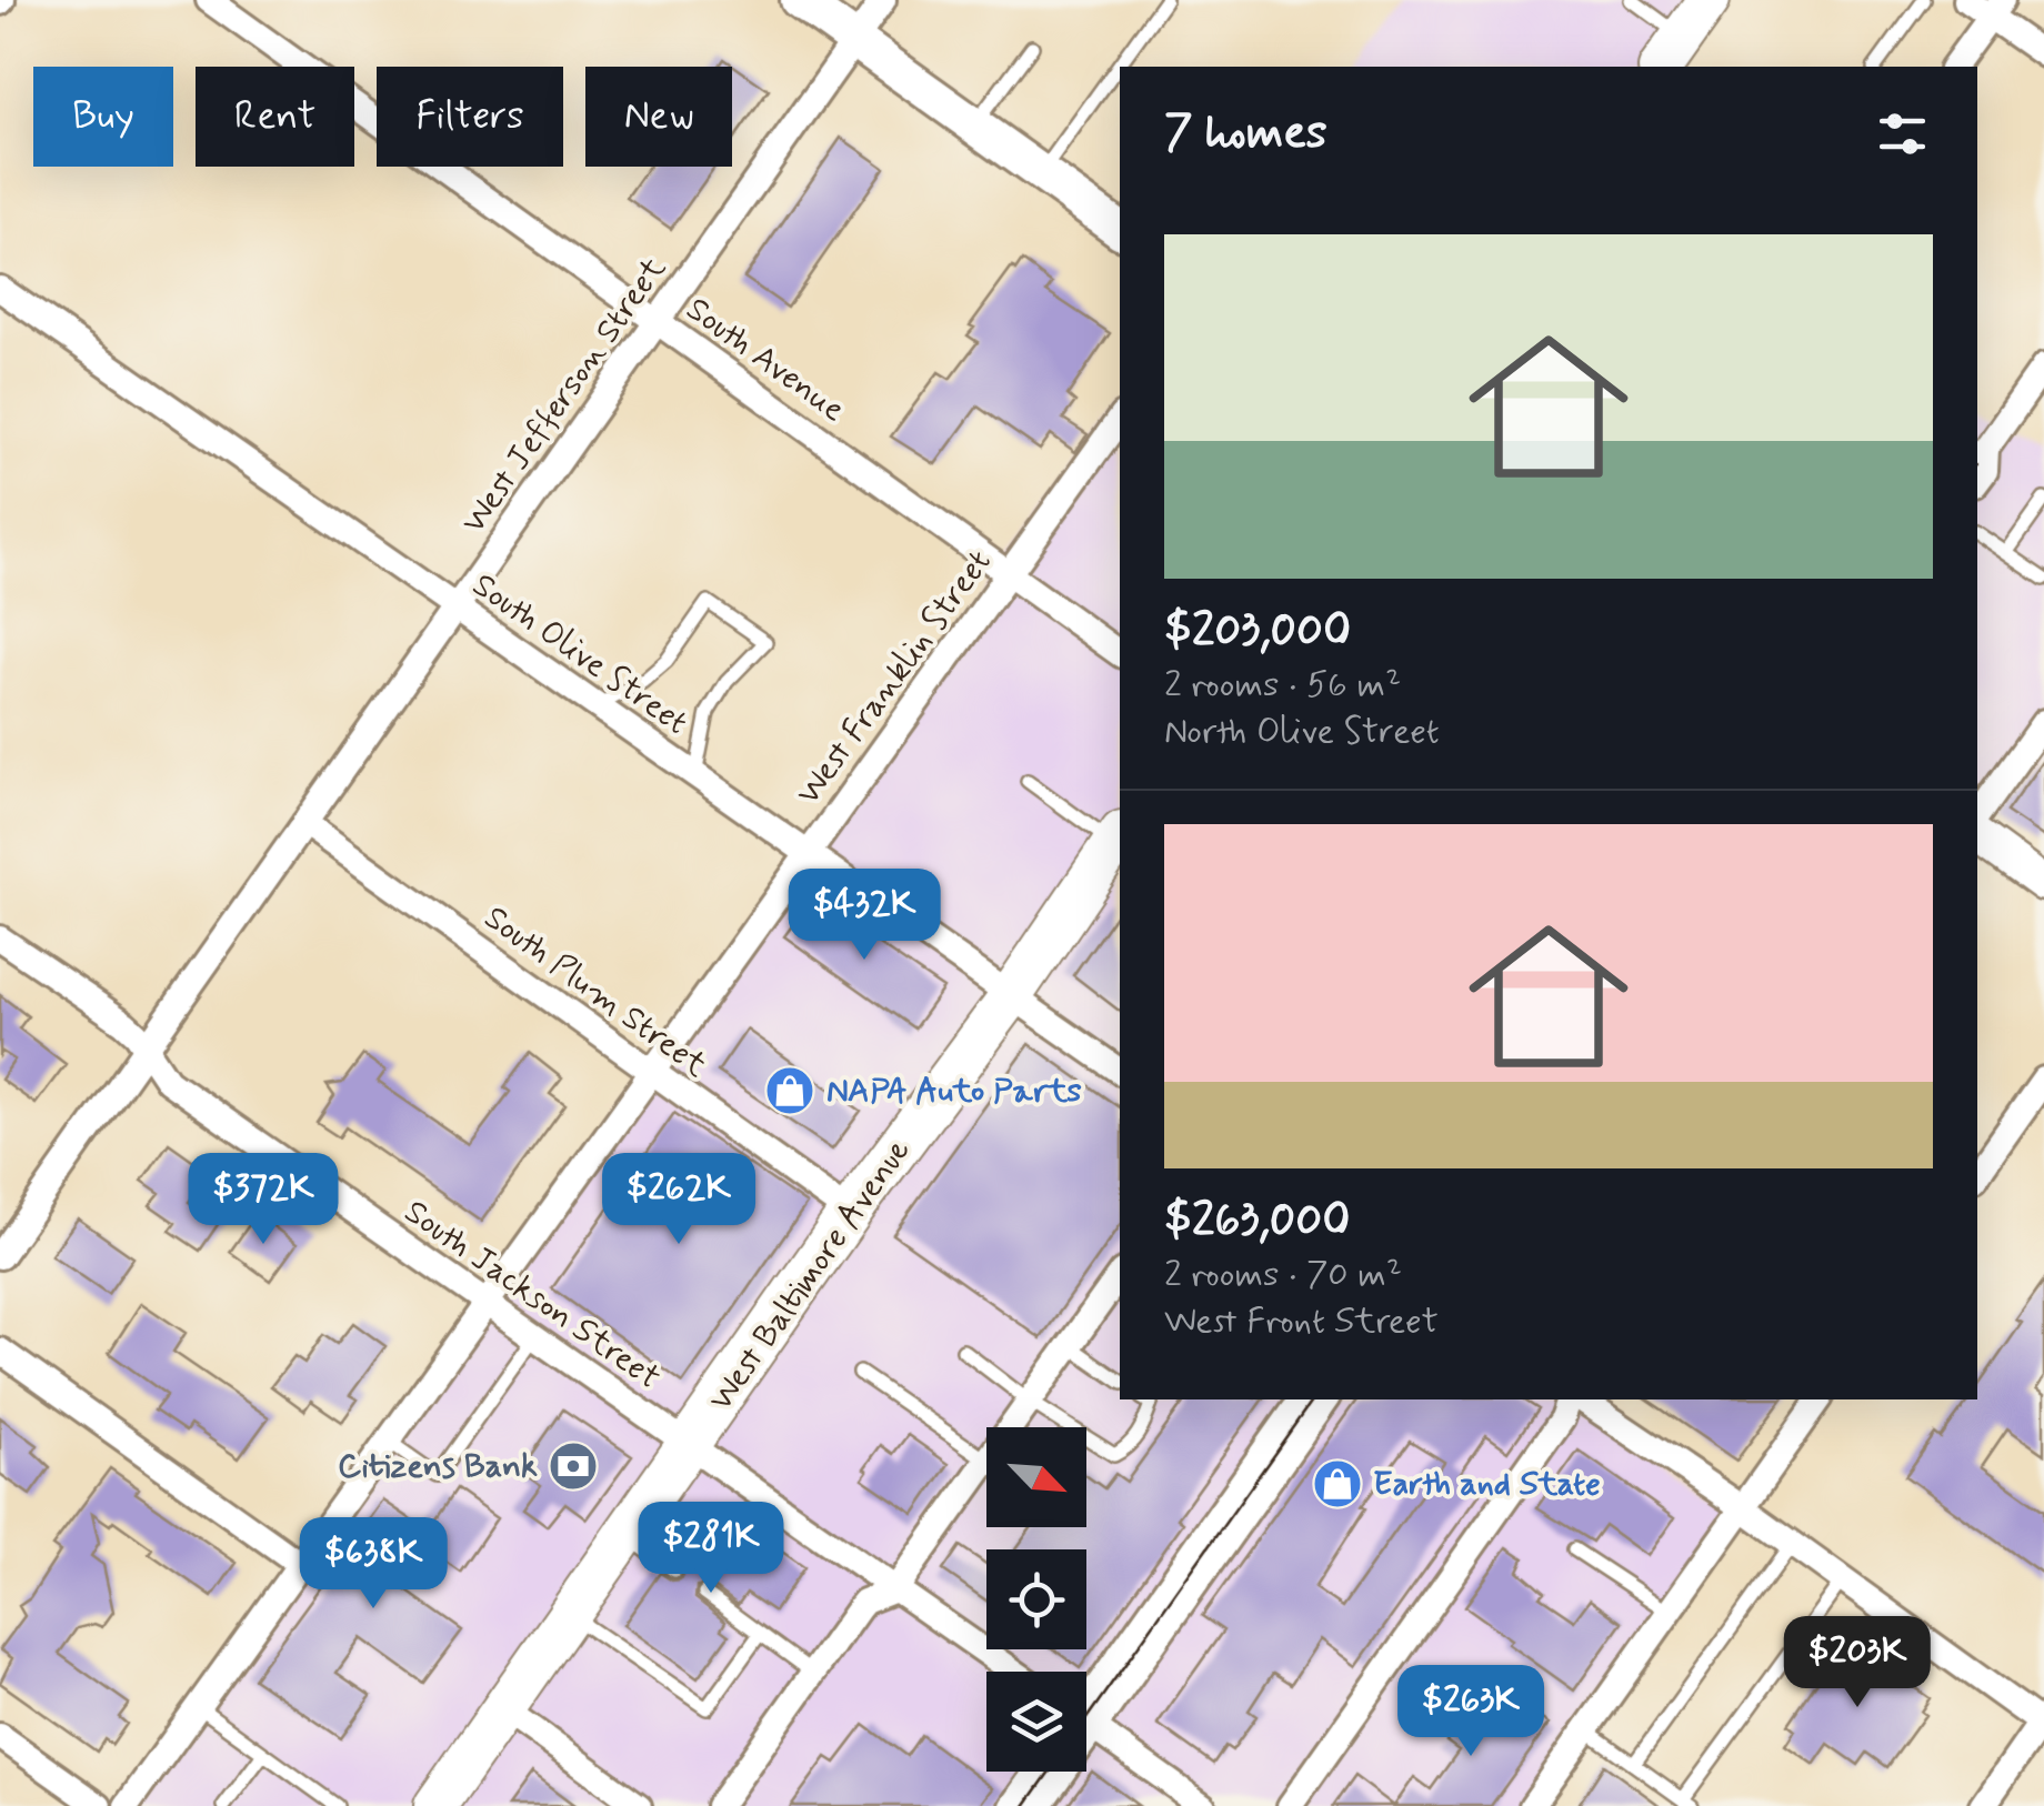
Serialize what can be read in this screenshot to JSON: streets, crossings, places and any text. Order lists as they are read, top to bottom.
{
  "streets": {
    "main road": ["West Baltimore Avenue"],
    "street": [
      "South Avenue",
      "West Jefferson Street",
      "South Olive Street",
      "West Franklin Street",
      "South Plum Street",
      "South Jackson Street"
    ]
  },
  "crossings": [
    ["South Avenue", "West Jefferson Street"],
    ["South Avenue", "West Franklin Street"],
    ["West Jefferson Street", "South Olive Street"],
    ["West Jefferson Street", "South Plum Street"],
    ["West Jefferson Street", "South Jackson Street"],
    ["South Olive Street", "West Franklin Street"],
    ["South Olive Street", "West Baltimore Avenue"],
    ["West Franklin Street", "South Plum Street"],
    ["West Franklin Street", "South Jackson Street"],
    ["South Plum Street", "West Baltimore Avenue"],
    ["West Baltimore Avenue", "South Jackson Street"]
  ],
  "places": {
    "shop": ["NAPA Auto Parts", "Earth and State"],
    "bank": ["Citizens Bank"]
  },
  "north": "bottom right",
  "page": {
    "chip": [
      "Buy",
      "Rent",
      "Filters",
      "New"
    ],
    "heading": "7 homes",
    "list": [
      {
        "name": "$203,000",
        "note": "2 rooms · 56 m² · North Olive Street"
      },
      {
        "name": "$263,000",
        "note": "2 rooms · 70 m² · West Front Street"
      }
    ],
    "price": [
      "$432K",
      "$372K",
      "$262K",
      "$281K",
      "$638K",
      "$203K",
      "$263K"
    ]
  }
}
